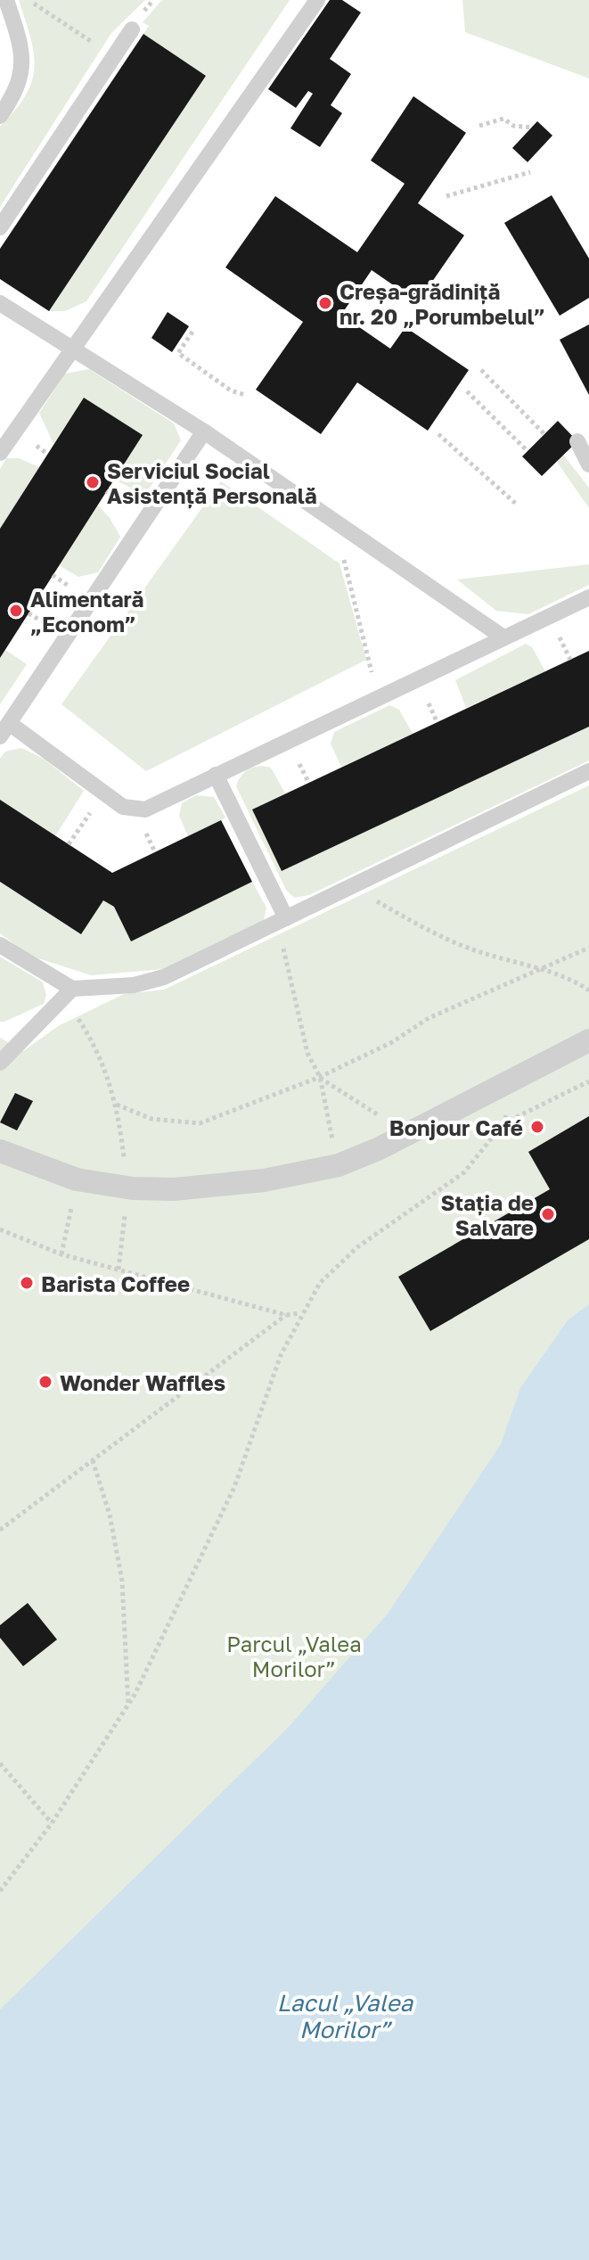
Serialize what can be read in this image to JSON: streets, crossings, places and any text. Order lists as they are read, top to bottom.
{
  "water": ["Lacul „Valea Morilor”"],
  "parks": ["Parcul „Valea Morilor”"],
  "places": [
    "Creșa-grădiniță nr. 20 „Porumbelul”",
    "Serviciul Social Asistență Personală",
    "Alimentară „Econom”",
    "Bonjour Café",
    "Stația de Salvare",
    "Barista Coffee",
    "Wonder Waffles"
  ]
}
